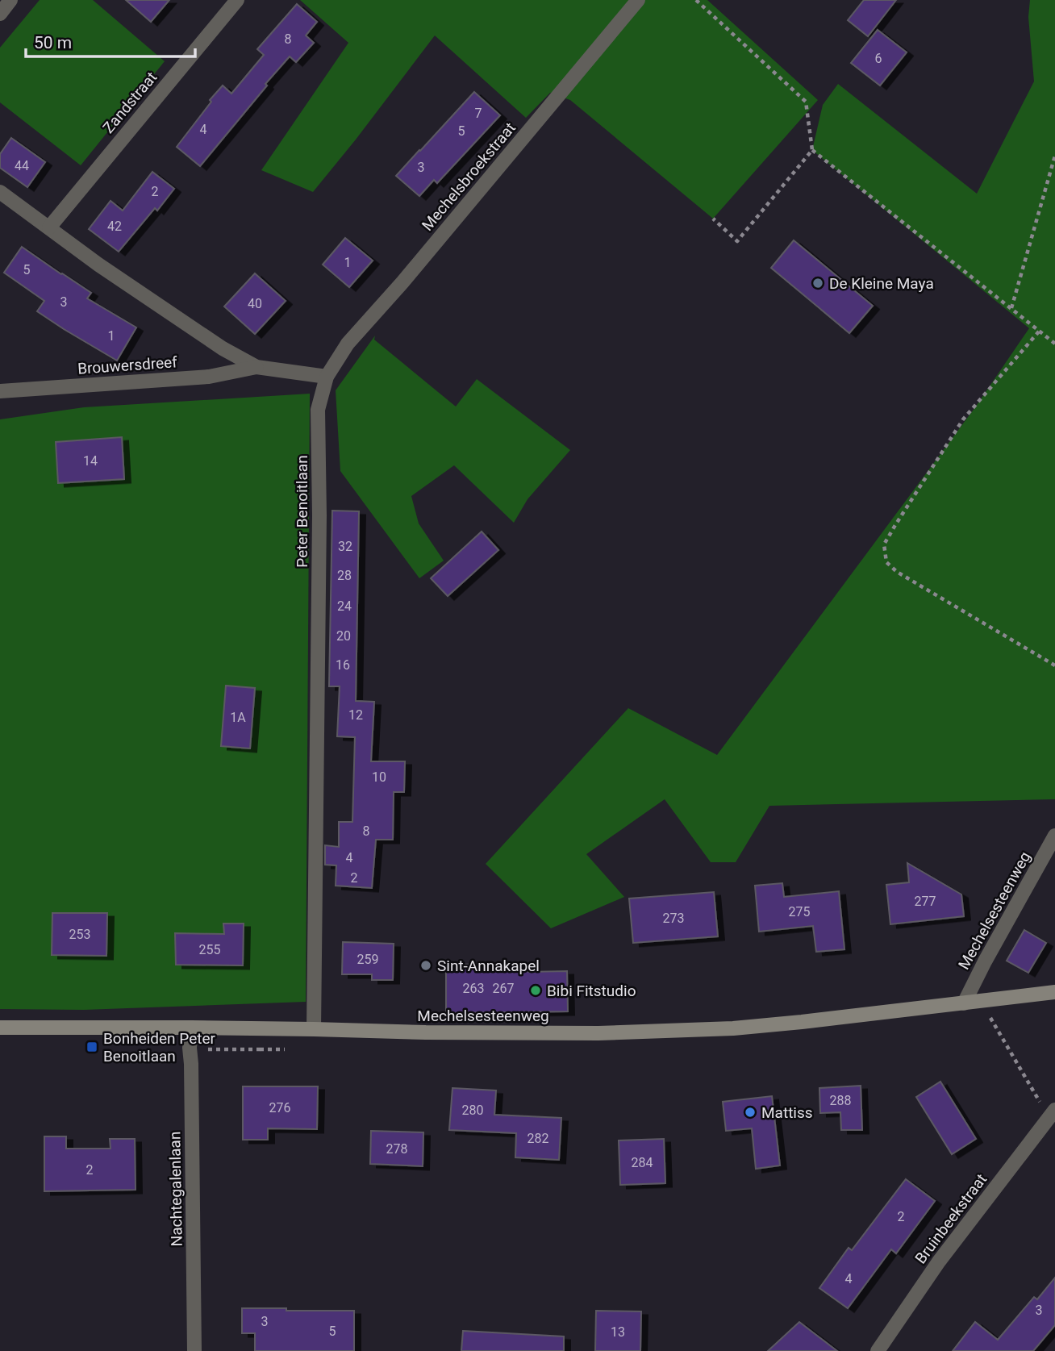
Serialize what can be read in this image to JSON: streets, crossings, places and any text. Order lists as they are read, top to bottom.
{
  "streets": {
    "street": [
      "Zandstraat",
      "Mechelsbroekstraat",
      "Brouwersdreef",
      "Peter Benoitlaan",
      "Mechelsesteenweg",
      "Nachtegalenlaan",
      "Bruinbeekstraat"
    ]
  },
  "crossings": [
    ["Mechelsbroekstraat", "Peter Benoitlaan"],
    ["Peter Benoitlaan", "Mechelsesteenweg"],
    ["Mechelsesteenweg", "Nachtegalenlaan"]
  ],
  "places": {
    "other": [
      "De Kleine Maya",
      "Sint-Annakapel",
      "Bibi Fitstudio",
      "Mattiss"
    ],
    "transit": ["Bonheiden Peter Benoitlaan"]
  },
  "house_numbers": [
    "8",
    "6",
    "7",
    "4",
    "5",
    "44",
    "3",
    "2",
    "42",
    "1",
    "5",
    "3",
    "40",
    "1",
    "14",
    "32",
    "28",
    "24",
    "20",
    "16",
    "12",
    "1A",
    "10",
    "8",
    "4",
    "2",
    "277",
    "275",
    "273",
    "253",
    "255",
    "259",
    "263",
    "267",
    "288",
    "276",
    "280",
    "282",
    "278",
    "284",
    "2",
    "2",
    "4",
    "3",
    "3",
    "5",
    "13"
  ],
  "scale_bar": "50 m"
}
